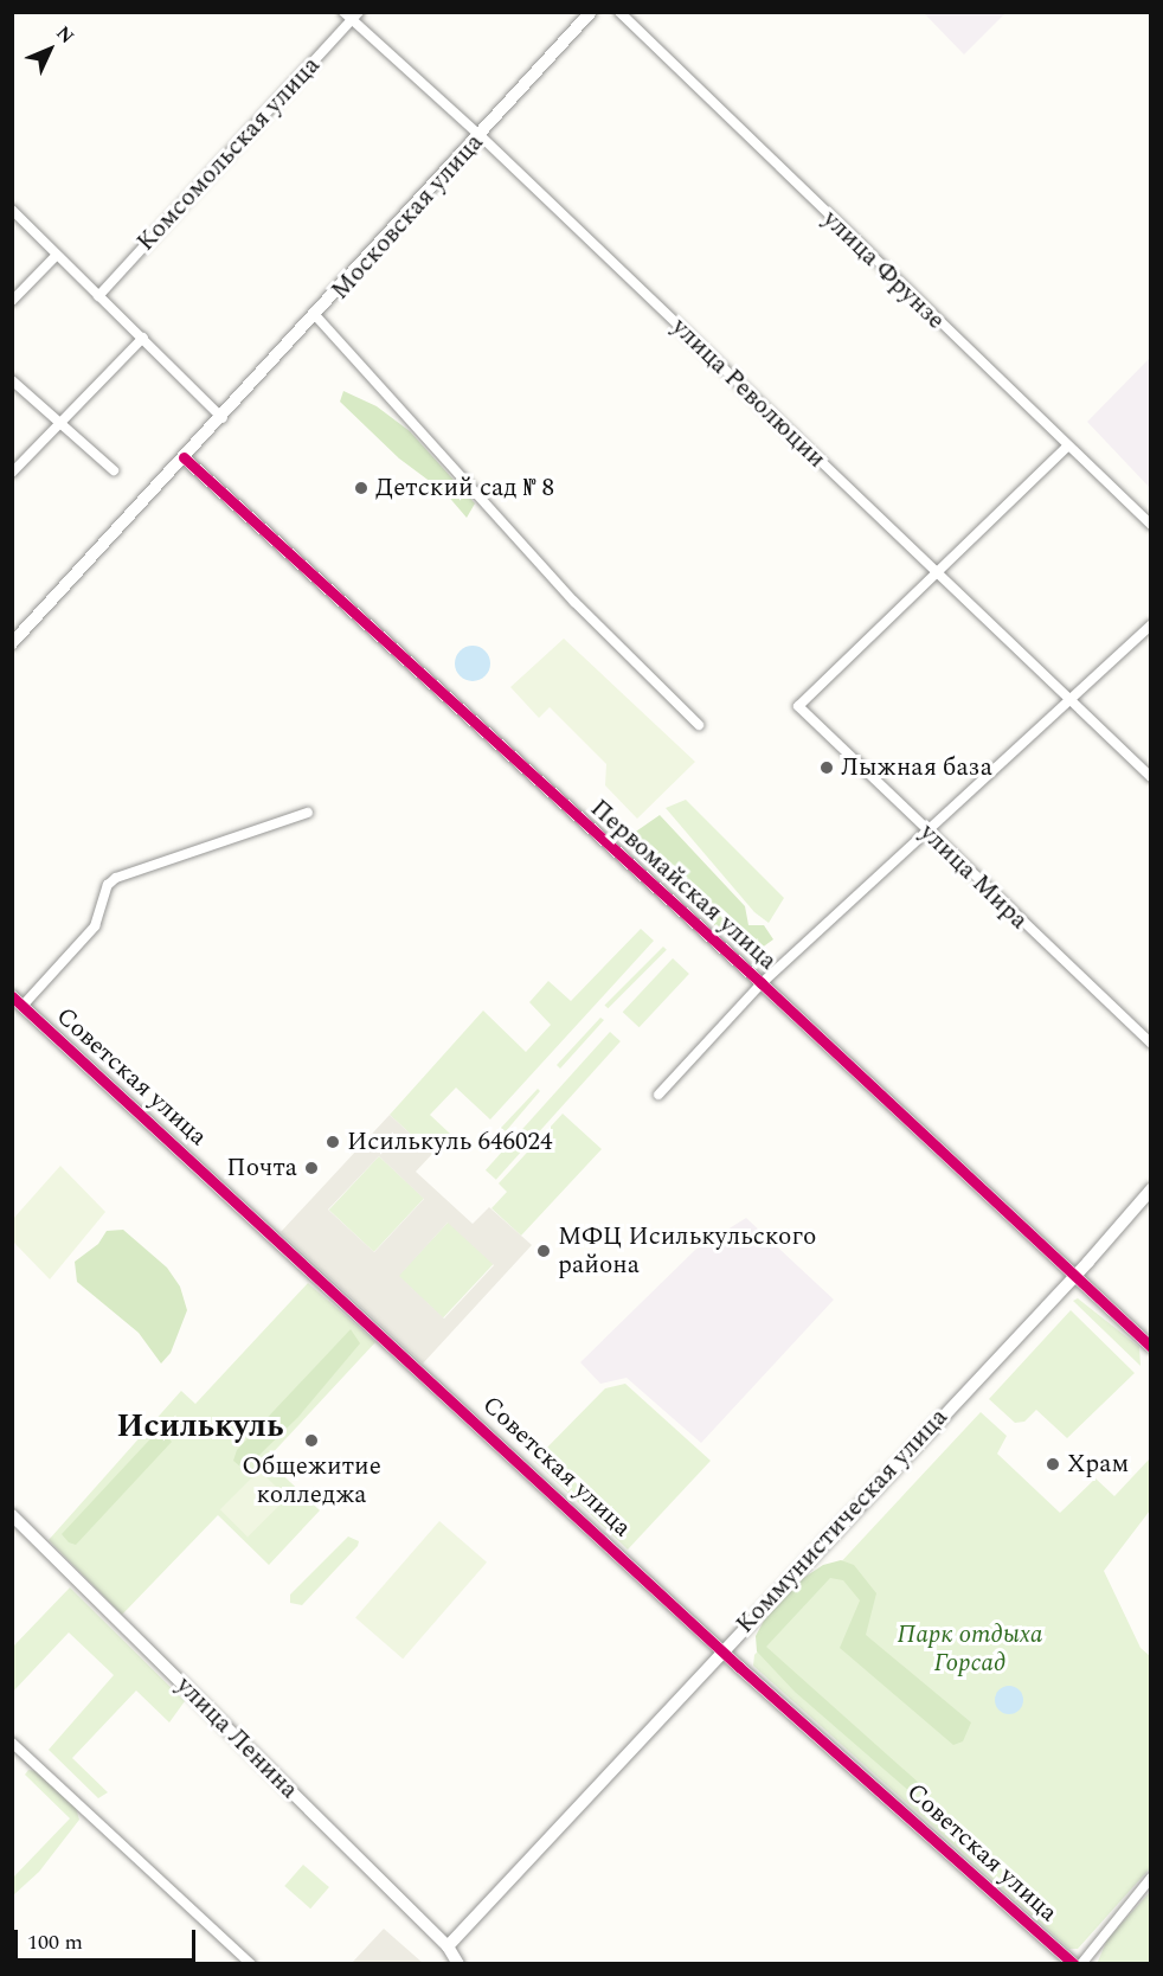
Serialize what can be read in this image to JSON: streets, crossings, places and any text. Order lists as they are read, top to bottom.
{
  "streets": {
    "street": [
      "Комсомольская улица",
      "Московская улица",
      "улица Фрунзе",
      "улица Революции",
      "улица Мира",
      "Первомайская улица",
      "Советская улица",
      "Коммунистическая улица",
      "улица Ленина"
    ]
  },
  "crossings": [
    ["Комсомольская улица", "улица Революции"],
    ["Московская улица", "улица Революции"],
    ["Московская улица", "Первомайская улица"],
    ["улица Революции", "улица Мира"],
    ["Первомайская улица", "Коммунистическая улица"],
    ["Советская улица", "Коммунистическая улица"],
    ["Коммунистическая улица", "улица Ленина"]
  ],
  "districts": ["Исилькуль"],
  "parks": ["Парк отдыха Горсад"],
  "places": [
    "Детский сад № 8",
    "Лыжная база",
    "Исилькуль 646024",
    "Почта",
    "МФЦ Исилькульского района",
    "Общежитие колледжа",
    "Храм"
  ],
  "scale_bar": "100 m",
  "north": "top right"
}
